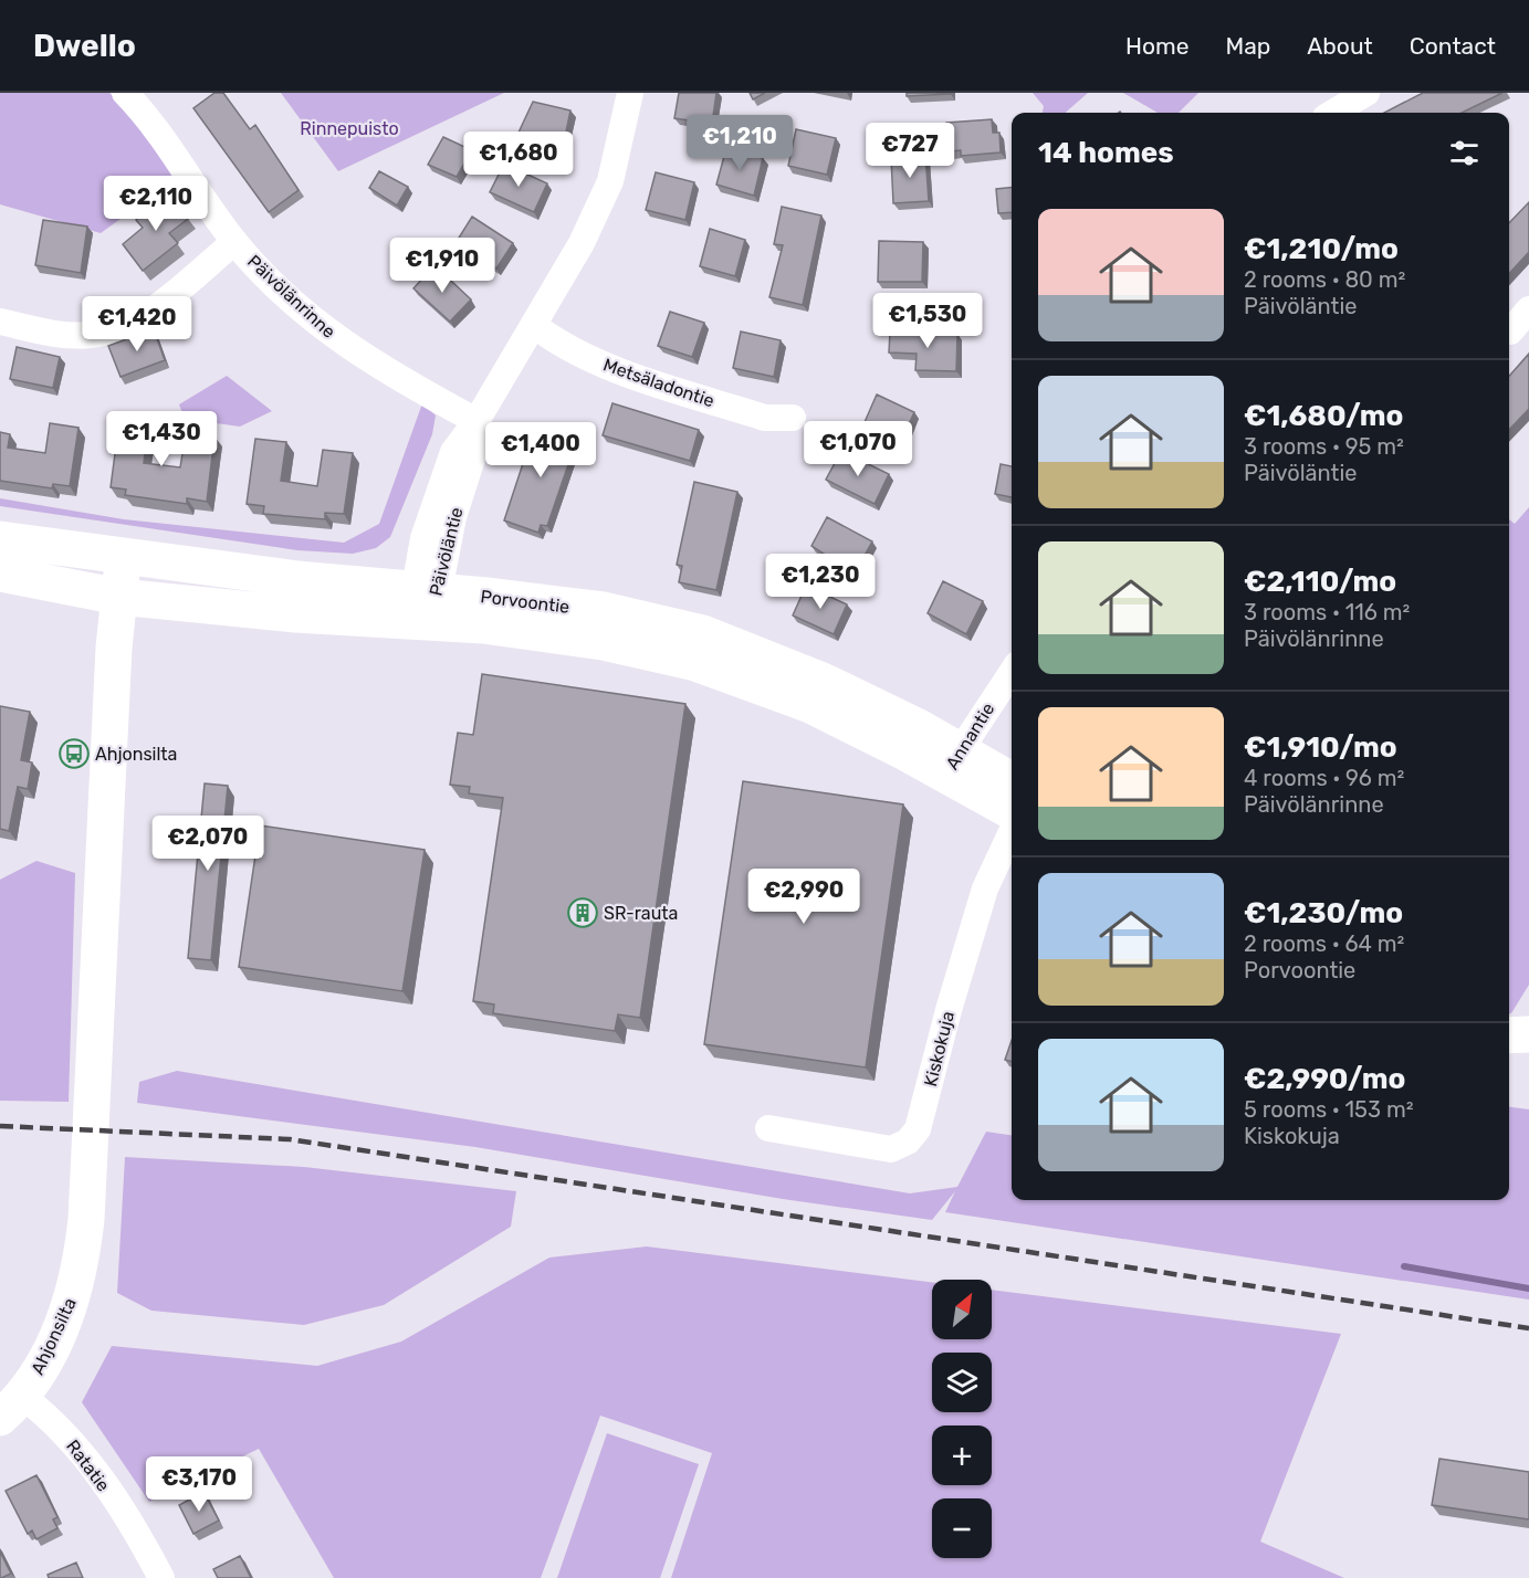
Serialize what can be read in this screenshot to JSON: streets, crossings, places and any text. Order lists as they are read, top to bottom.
{
  "streets": {
    "street": [
      "Päivölänrinne",
      "Metsäladontie",
      "Päivöläntie",
      "Porvoontie",
      "Annantie",
      "Kiskokuja",
      "Ahjonsilta",
      "Ratatie"
    ]
  },
  "crossings": [
    ["Päivölänrinne", "Päivöläntie"],
    ["Metsäladontie", "Päivöläntie"],
    ["Päivöläntie", "Porvoontie"],
    ["Porvoontie", "Annantie"],
    ["Porvoontie", "Ahjonsilta"],
    ["Ahjonsilta", "Ratatie"]
  ],
  "parks": ["Rinnepuisto"],
  "places": {
    "bus stop": ["Ahjonsilta"],
    "building": ["SR-rauta"]
  },
  "north": "top right",
  "page": {
    "header": "Dwello",
    "nav": [
      "Home",
      "Map",
      "About",
      "Contact"
    ],
    "heading": "14 homes",
    "price": [
      "€1,210",
      "€727",
      "€1,680",
      "€2,110",
      "€1,910",
      "€1,530",
      "€1,420",
      "€1,430",
      "€1,070",
      "€1,400",
      "€1,230",
      "€2,070",
      "€2,990",
      "€3,170"
    ],
    "list": [
      {
        "name": "€1,210/mo",
        "note": "2 rooms · 80 m² · Päivöläntie"
      },
      {
        "name": "€1,680/mo",
        "note": "3 rooms · 95 m² · Päivöläntie"
      },
      {
        "name": "€2,110/mo",
        "note": "3 rooms · 116 m² · Päivölänrinne"
      },
      {
        "name": "€1,910/mo",
        "note": "4 rooms · 96 m² · Päivölänrinne"
      },
      {
        "name": "€1,230/mo",
        "note": "2 rooms · 64 m² · Porvoontie"
      },
      {
        "name": "€2,990/mo",
        "note": "5 rooms · 153 m² · Kiskokuja"
      }
    ],
    "map_buttons": ["+", "−"]
  }
}
